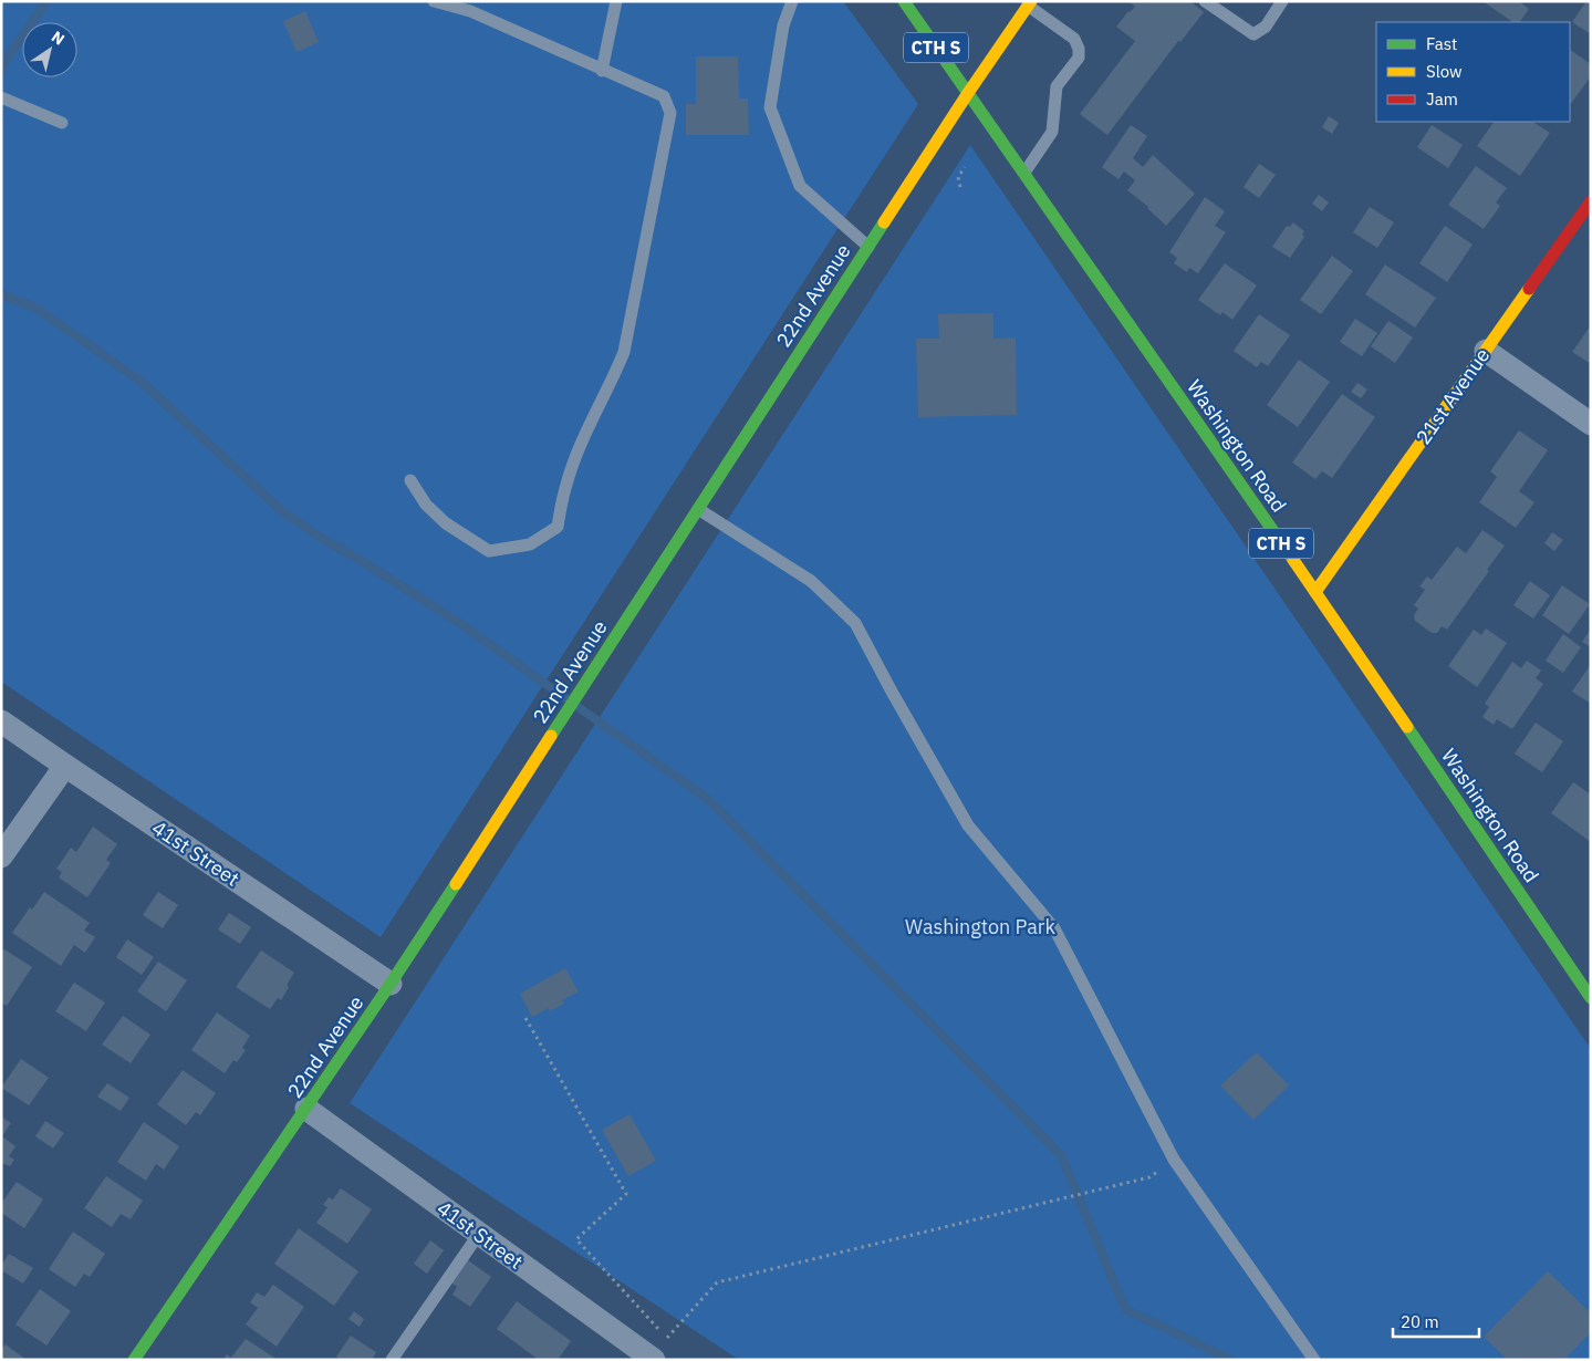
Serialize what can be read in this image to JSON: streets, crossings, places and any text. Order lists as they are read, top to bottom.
{
  "streets": {
    "street": [
      "CTH S",
      "22nd Avenue",
      "21st Avenue",
      "Washington Road",
      "41st Street"
    ]
  },
  "crossings": [
    ["22nd Avenue", "Washington Road"],
    ["22nd Avenue", "41st Street"],
    ["21st Avenue", "Washington Road"]
  ],
  "parks": ["Washington Park"],
  "legend": ["Fast", "Slow", "Jam"],
  "scale_bar": "20 m",
  "north": "top right"
}
